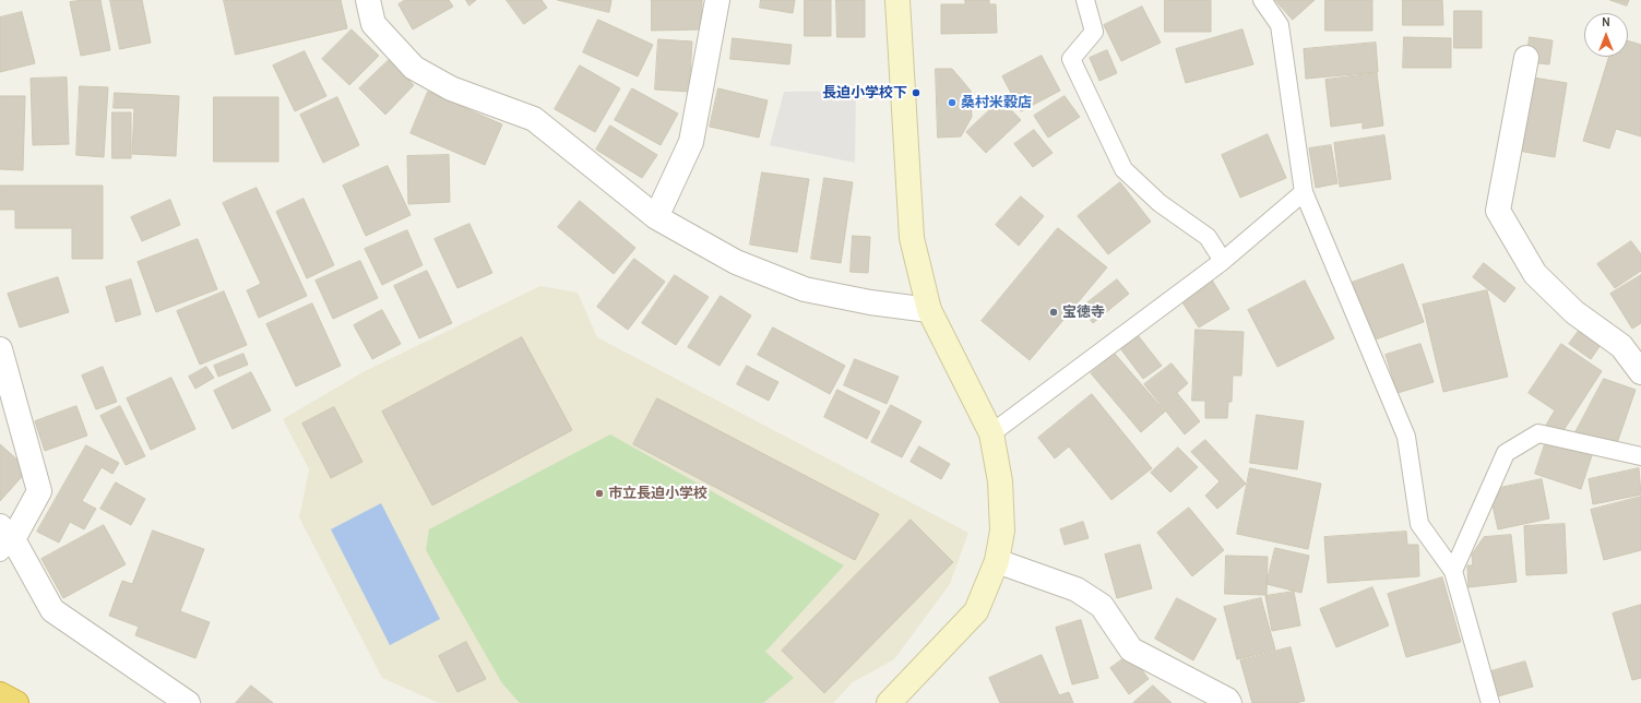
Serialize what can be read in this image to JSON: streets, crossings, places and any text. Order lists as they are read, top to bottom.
{
  "places": [
    "長迫小学校下",
    "桑村米穀店",
    "宝徳寺",
    "市立長迫小学校"
  ],
  "north": "top"
}
